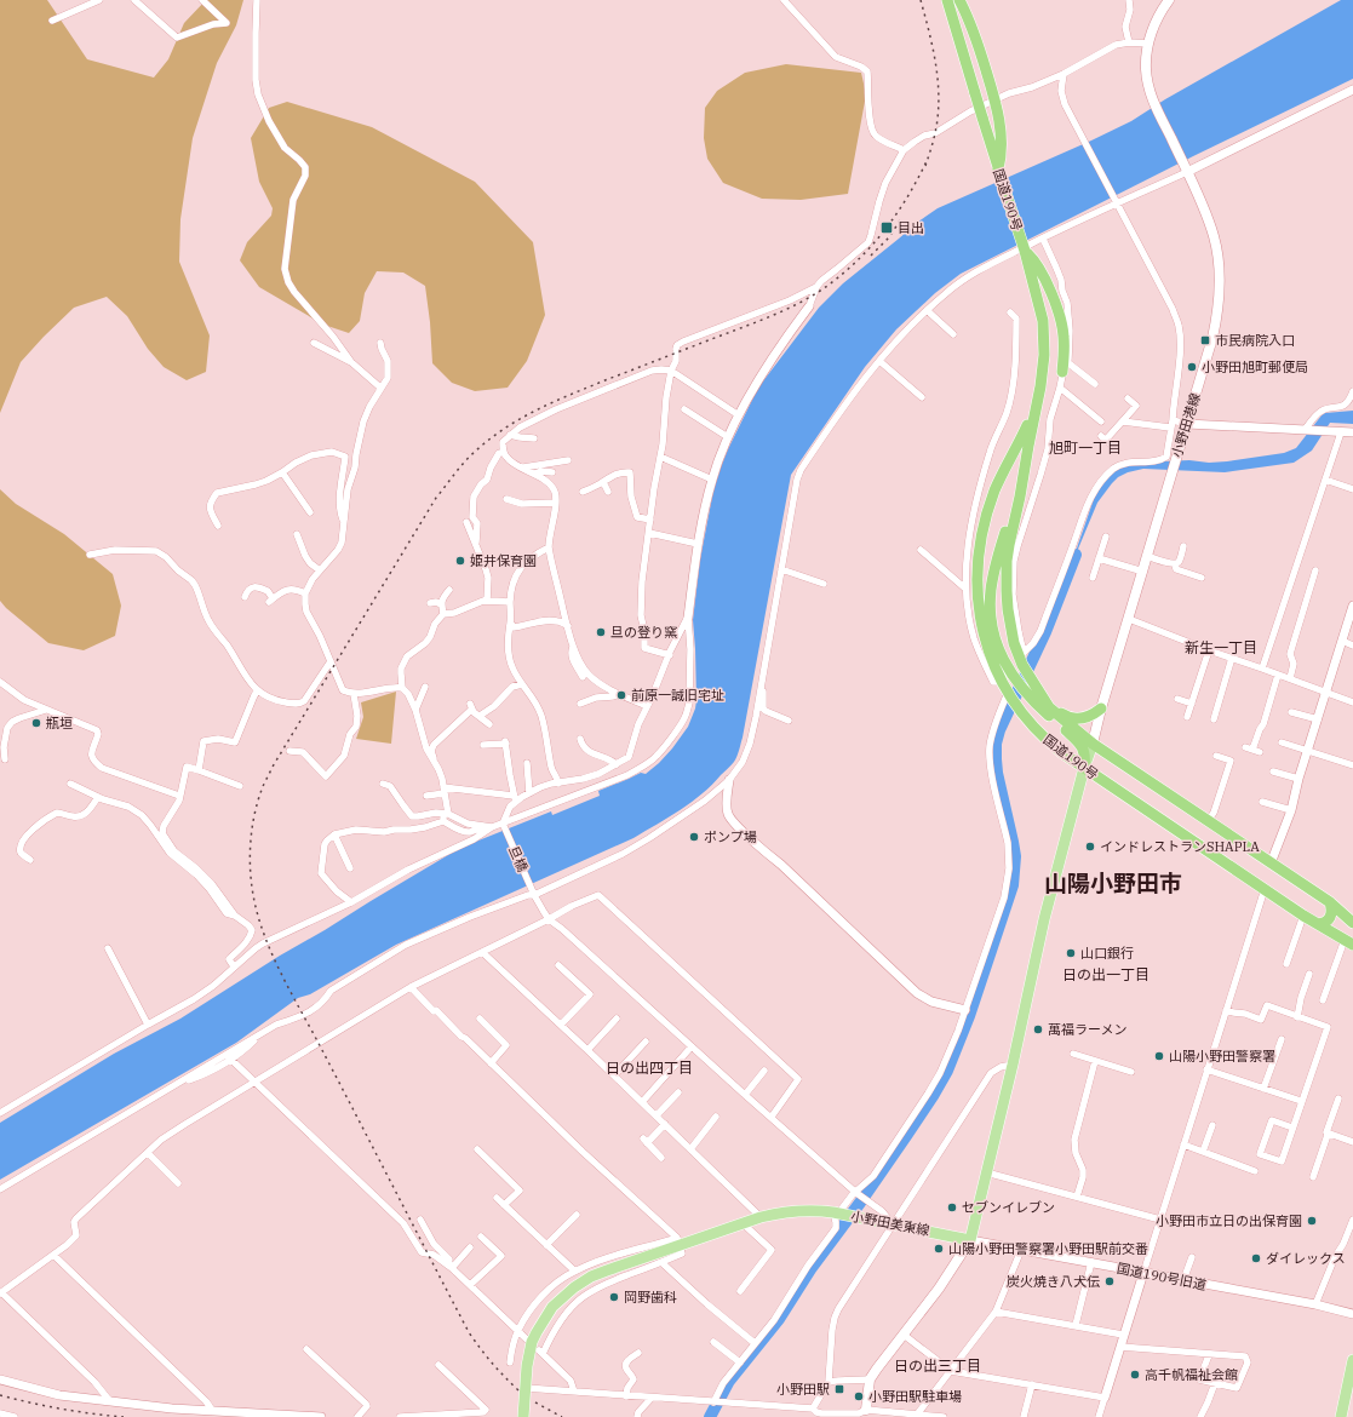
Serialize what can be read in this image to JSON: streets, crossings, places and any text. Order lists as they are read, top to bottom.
{
  "streets": {
    "highway": ["国道190号"],
    "main road": ["小野田港線", "小野田美東線"],
    "street": ["旦橋", "国道190号旧道"]
  },
  "crossings": [
    ["国道190号", "小野田港線"],
    ["小野田美東線", "国道190号旧道"]
  ],
  "districts": [
    "旭町一丁目",
    "新生一丁目",
    "山陽小野田市",
    "日の出一丁目",
    "日の出四丁目",
    "日の出三丁目"
  ],
  "places": {
    "transit": ["目出", "市民病院入口", "小野田駅"],
    "other": [
      "小野田旭町郵便局",
      "姫井保育園",
      "旦の登り窯",
      "前原一誠旧宅址",
      "瓶垣",
      "ポンプ場",
      "インドレストランSHAPLA",
      "山口銀行",
      "萬福ラーメン",
      "山陽小野田警察署",
      "セブンイレブン",
      "小野田市立日の出保育園",
      "山陽小野田警察署小野田駅前交番",
      "ダイレックス",
      "炭火焼き八犬伝",
      "岡野歯科",
      "高千帆福祉会館",
      "小野田駅駐車場"
    ]
  }
}
